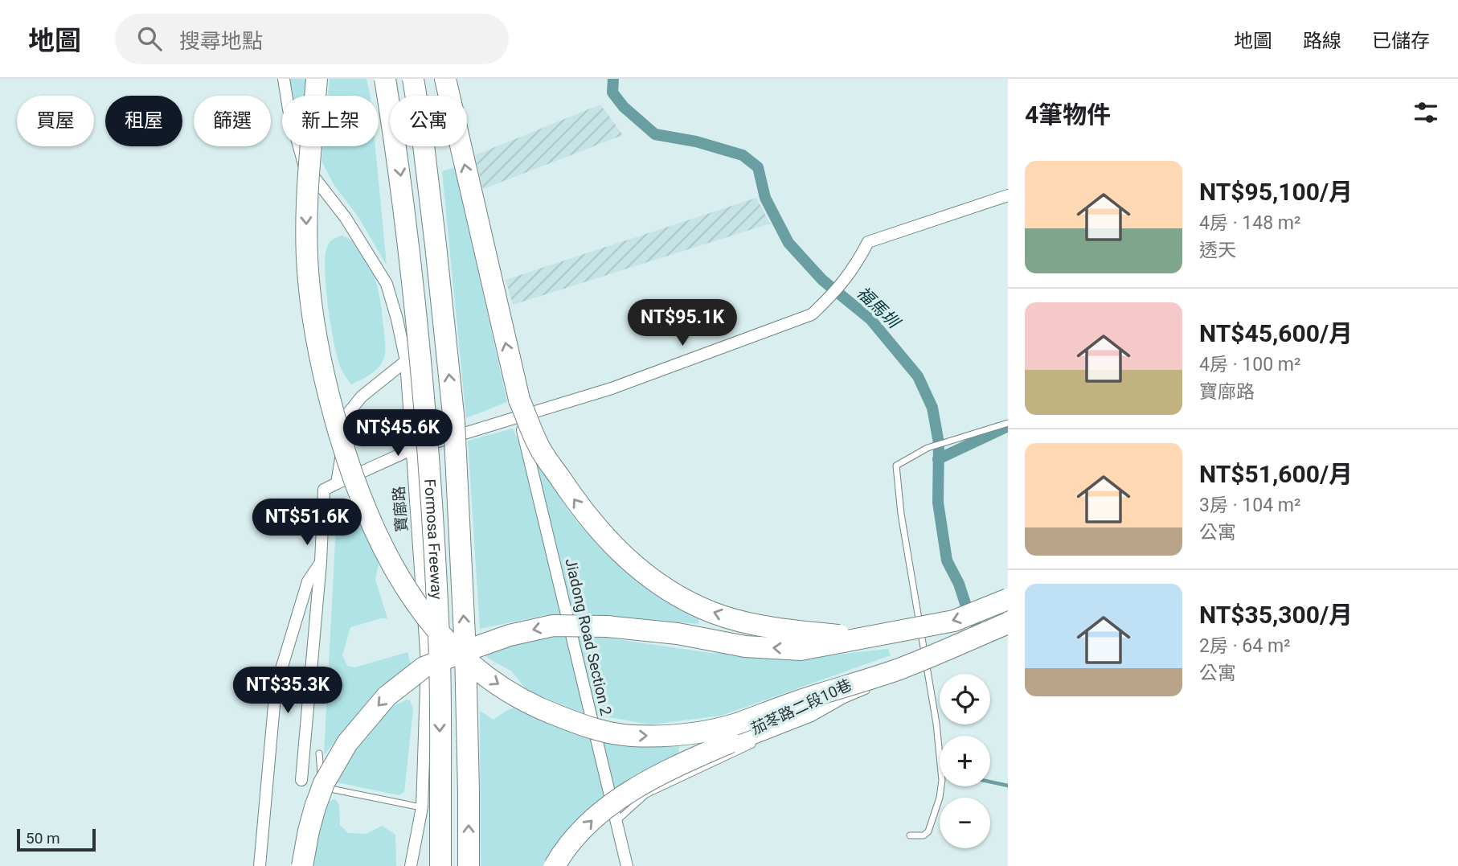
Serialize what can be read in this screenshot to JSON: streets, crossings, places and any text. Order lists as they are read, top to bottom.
{
  "streets": {
    "highway": ["Formosa Freeway"],
    "street": ["寶廍路", "Jiadong Road Section 2"],
    "lane": ["茄苳路二段10巷"]
  },
  "crossings": [
    ["Jiadong Road Section 2", "茄苳路二段10巷"]
  ],
  "water": ["福馬圳"],
  "scale_bar": "50 m",
  "page": {
    "header": "地圖",
    "search": "搜尋地點",
    "nav": ["地圖", "路線", "已儲存"],
    "heading": "4筆物件",
    "chip": [
      "買屋",
      "租屋",
      "篩選",
      "新上架",
      "公寓"
    ],
    "list": [
      {
        "name": "NT$95,100/月",
        "note": "4房 · 148 m² · 透天"
      },
      {
        "name": "NT$45,600/月",
        "note": "4房 · 100 m² · 寶廍路"
      },
      {
        "name": "NT$51,600/月",
        "note": "3房 · 104 m² · 公寓"
      },
      {
        "name": "NT$35,300/月",
        "note": "2房 · 64 m² · 公寓"
      }
    ],
    "price": [
      "NT$95.1K",
      "NT$45.6K",
      "NT$51.6K",
      "NT$35.3K"
    ],
    "map_buttons": ["+", "−"],
    "scale": "50 m"
  }
}
